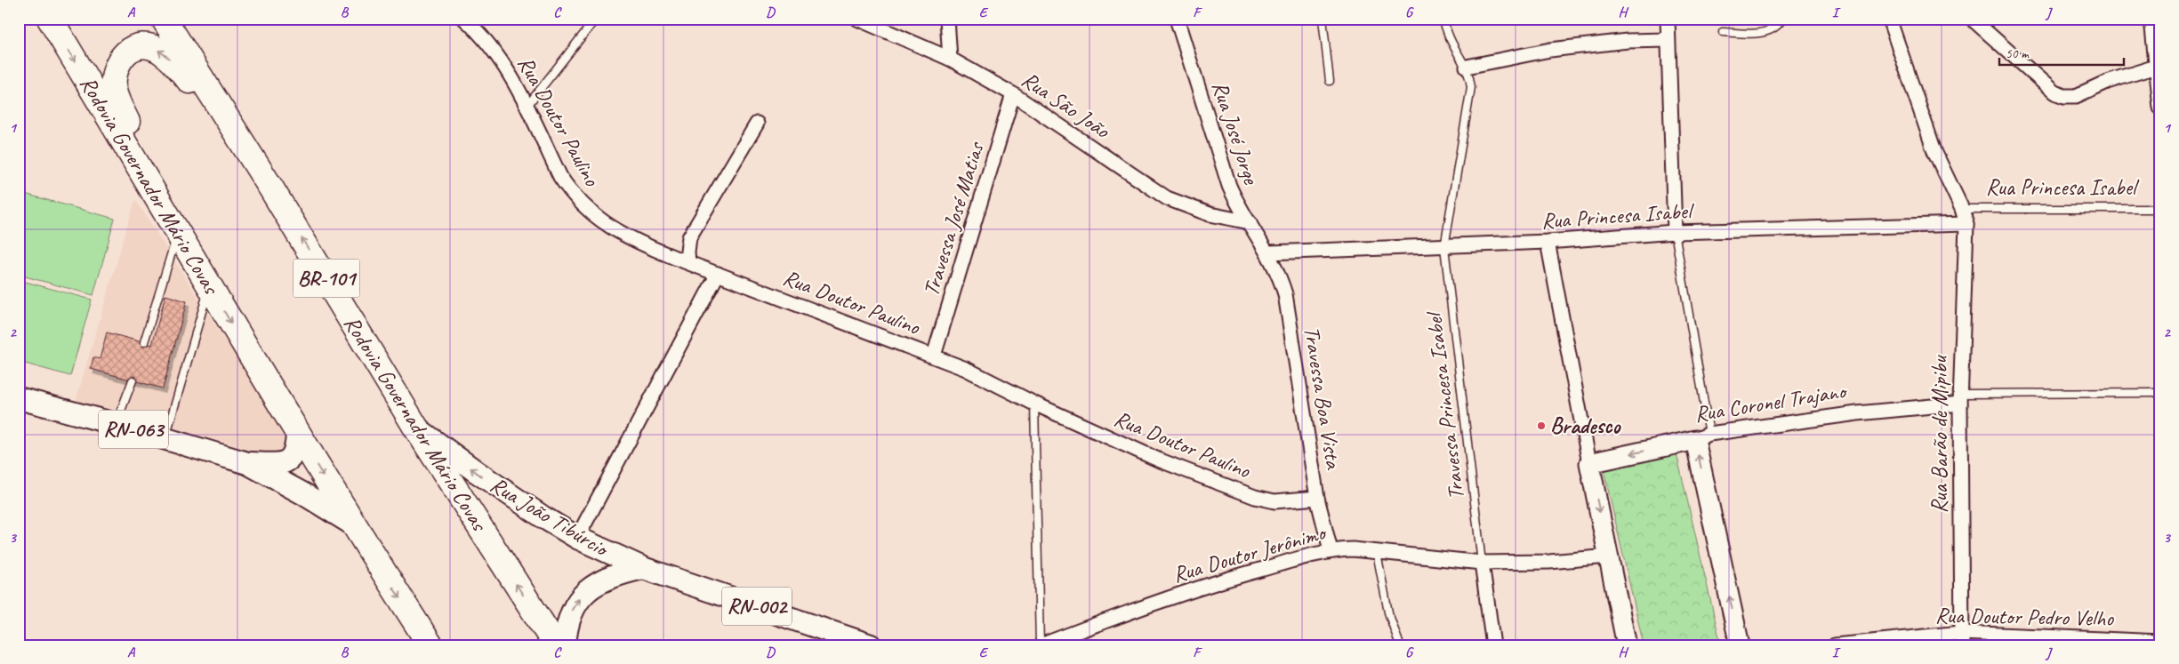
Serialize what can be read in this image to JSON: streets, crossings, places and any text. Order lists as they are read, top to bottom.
{
  "streets": {
    "highway": ["Rodovia Governador Mário Covas", "BR-101"],
    "main road": ["RN-063", "Rua João Tibúrcio", "RN-002"],
    "street": [
      "Rua São João",
      "Rua Doutor Paulino",
      "Rua José Jorge",
      "Rua Princesa Isabel",
      "Travessa José Matias",
      "Travessa Boa Vista",
      "Rua Coronel Trajano",
      "Rua Barão de Mipibu",
      "Rua Doutor Jerônimo",
      "Rua Doutor Pedro Velho"
    ],
    "lane": ["Travessa Princesa Isabel"]
  },
  "crossings": [
    ["Rua São João", "Rua José Jorge"],
    ["Rua São João", "Travessa José Matias"],
    ["Rua Doutor Paulino", "Travessa José Matias"],
    ["Rua Doutor Paulino", "Travessa Boa Vista"],
    ["Rua José Jorge", "Rua Princesa Isabel"],
    ["Rua José Jorge", "Travessa Boa Vista"],
    ["Rodovia Governador Mário Covas", "RN-063"],
    ["Rodovia Governador Mário Covas", "Rua João Tibúrcio"],
    ["Rua Princesa Isabel", "Travessa Boa Vista"],
    ["Rua Princesa Isabel", "Travessa Princesa Isabel"],
    ["Rua Princesa Isabel", "Rua Barão de Mipibu"],
    ["Travessa Boa Vista", "Rua Doutor Jerônimo"],
    ["Rua Coronel Trajano", "Rua Barão de Mipibu"],
    ["Travessa Princesa Isabel", "Rua Doutor Jerônimo"],
    ["Rua Barão de Mipibu", "Rua Doutor Pedro Velho"]
  ],
  "places": ["Bradesco"],
  "scale_bar": "50 m",
  "grid": {
    "columns": [
      "A",
      "B",
      "C",
      "D",
      "E",
      "F",
      "G",
      "H",
      "I",
      "J"
    ],
    "rows": ["1", "2", "3"]
  }
}
